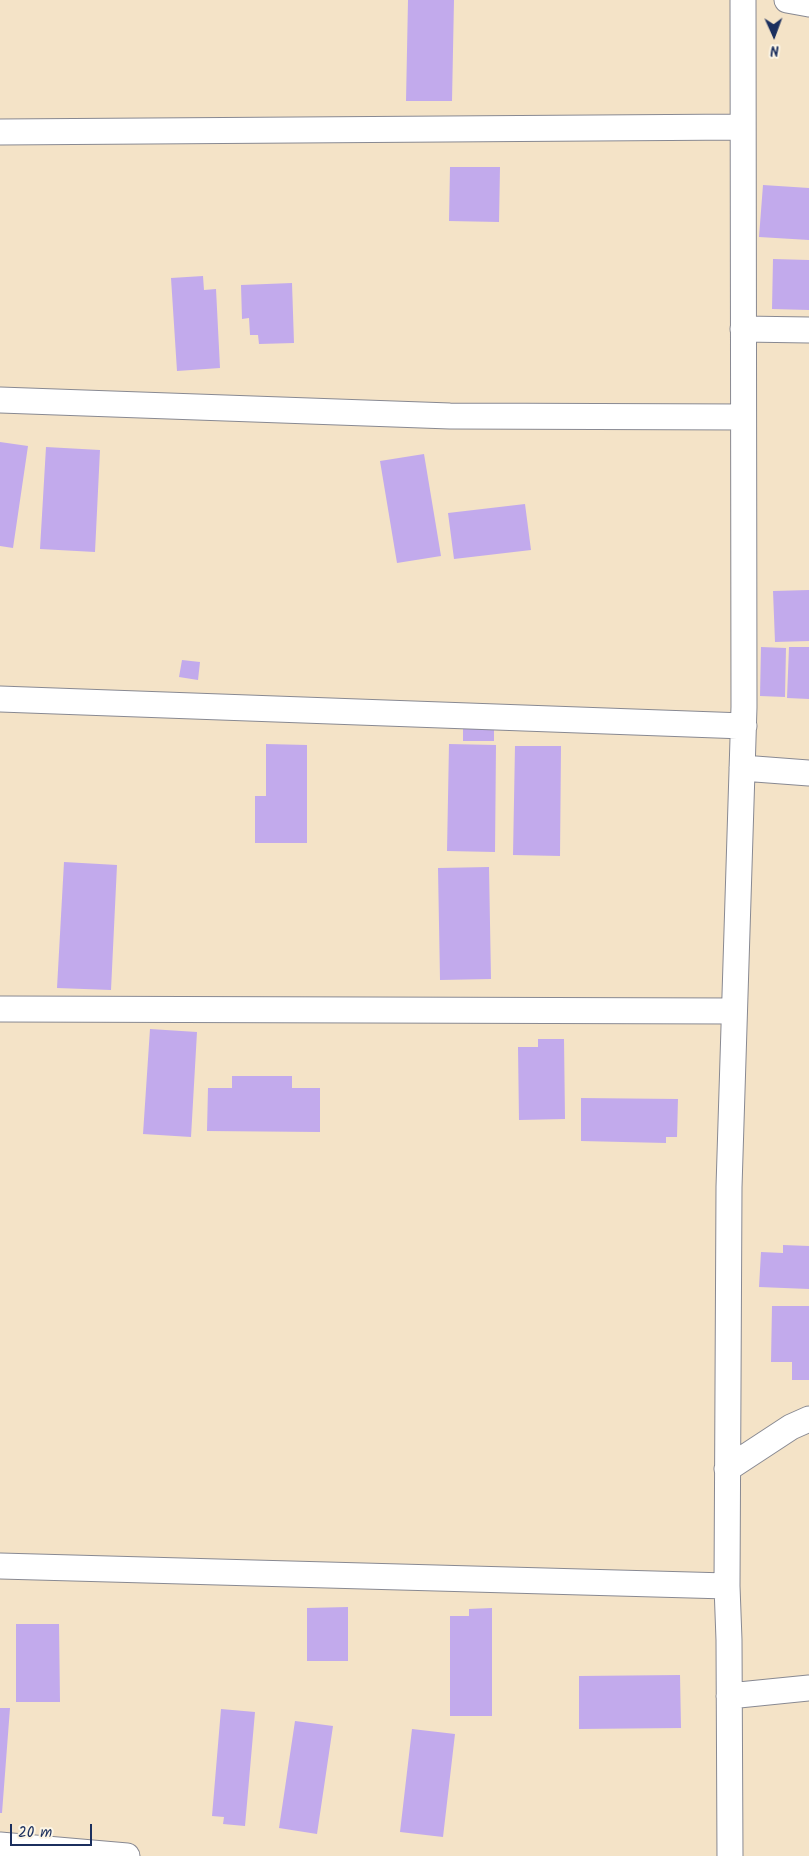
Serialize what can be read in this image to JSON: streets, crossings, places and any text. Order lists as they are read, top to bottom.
{
  "scale_bar": "20 m",
  "north": "bottom"
}
